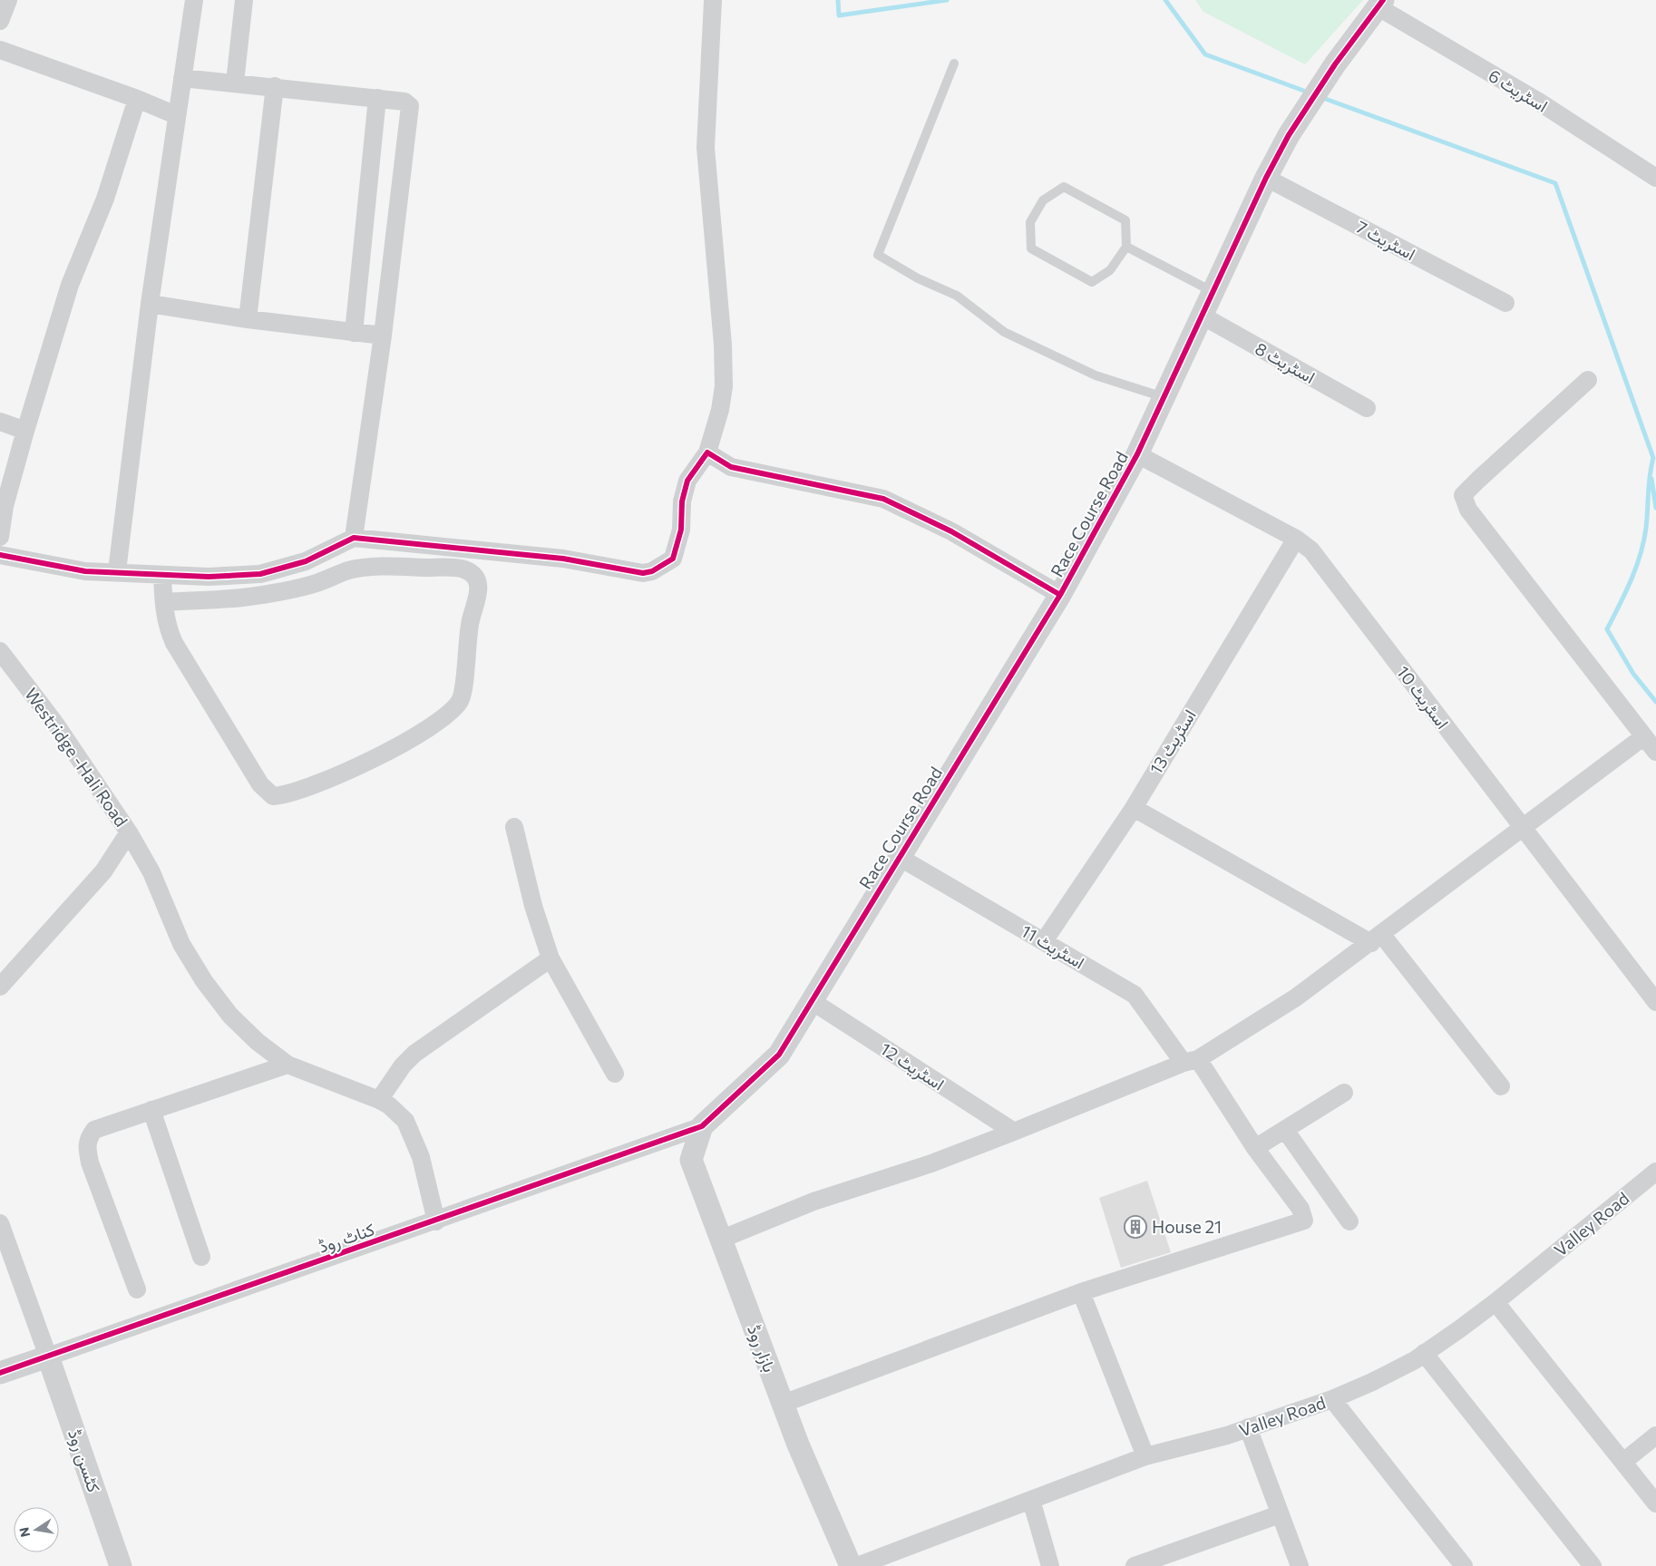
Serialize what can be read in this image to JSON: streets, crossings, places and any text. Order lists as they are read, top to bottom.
{
  "streets": {
    "street": [
      "اسٹریٹ 6",
      "اسٹریٹ 7",
      "اسٹریٹ 8",
      "Race Course Road",
      "اسٹریٹ 10",
      "اسٹریٹ 13",
      "Westridge -Hali Road",
      "اسٹریٹ 11",
      "اسٹریٹ 12",
      "Valley Road",
      "کناٹ روڈ",
      "بازار روڈ",
      "کٹسن روڈ"
    ]
  },
  "crossings": [
    ["اسٹریٹ 6", "Race Course Road"],
    ["اسٹریٹ 7", "Race Course Road"],
    ["اسٹریٹ 8", "Race Course Road"],
    ["Race Course Road", "اسٹریٹ 10"],
    ["Race Course Road", "اسٹریٹ 11"],
    ["Race Course Road", "اسٹریٹ 12"],
    ["Race Course Road", "کناٹ روڈ"],
    ["Race Course Road", "بازار روڈ"],
    ["اسٹریٹ 10", "اسٹریٹ 13"],
    ["اسٹریٹ 13", "اسٹریٹ 11"],
    ["کناٹ روڈ", "بازار روڈ"],
    ["کناٹ روڈ", "کٹسن روڈ"]
  ],
  "places": {
    "building": ["House 21"]
  },
  "north": "left"
}
